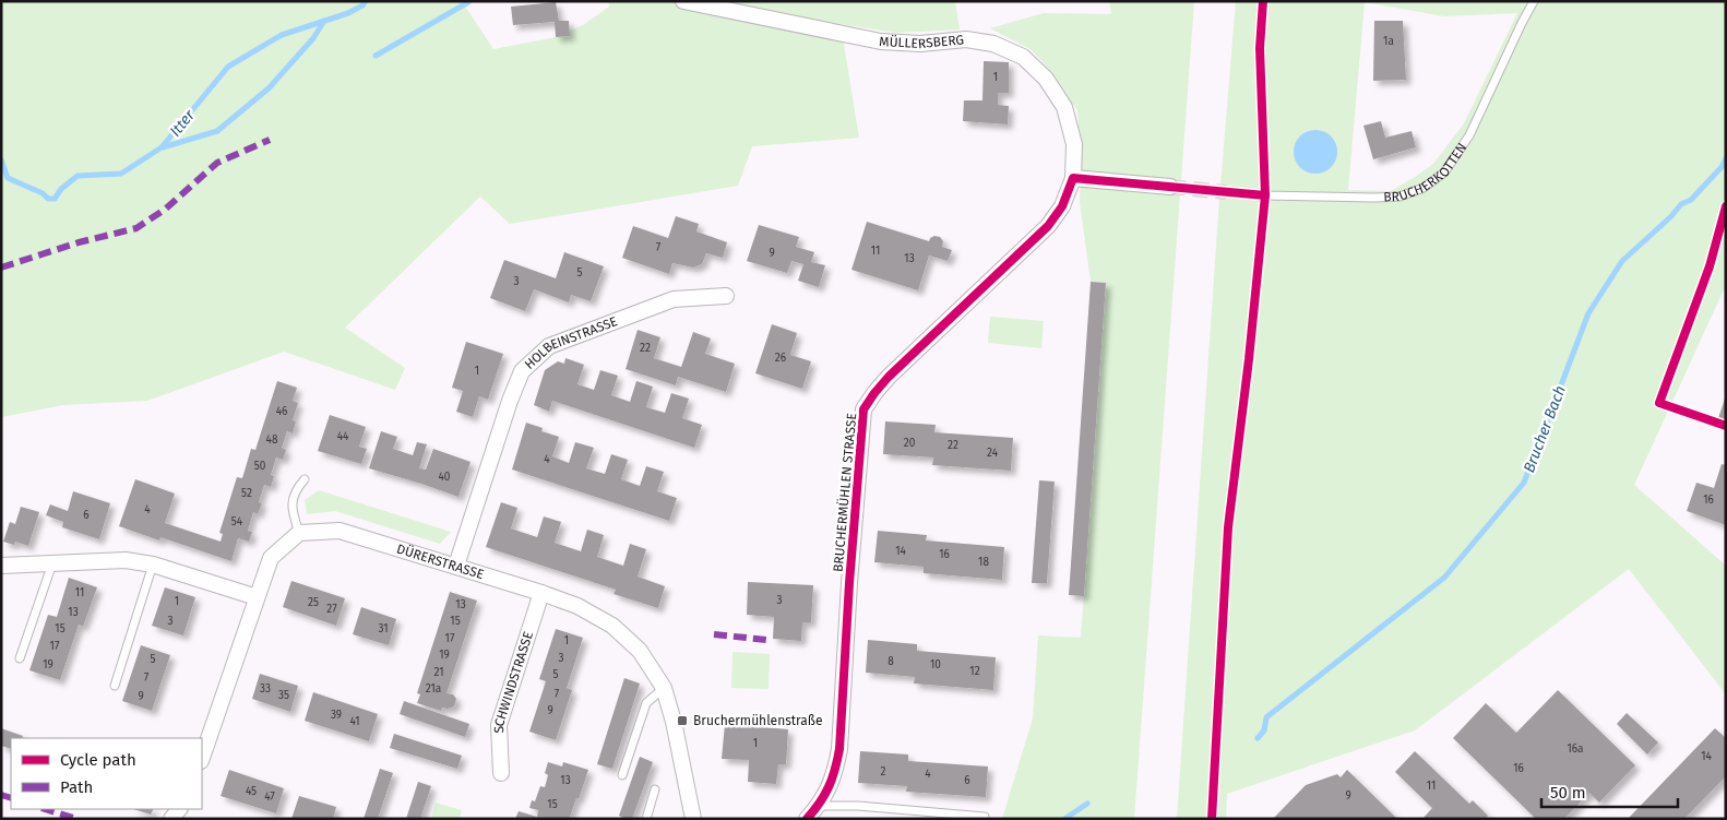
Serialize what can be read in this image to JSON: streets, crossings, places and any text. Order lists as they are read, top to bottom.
{
  "streets": {
    "street": [
      "MÜLLERSBERG",
      "HOLBEINSTRASSE",
      "BRUCHERMÜHLEN STRASSE",
      "DÜRERSTRASSE",
      "SCHWINDSTRASSE"
    ],
    "lane": ["BRUCHERKOTTEN"]
  },
  "crossings": [
    ["MÜLLERSBERG", "BRUCHERMÜHLEN STRASSE"],
    ["HOLBEINSTRASSE", "DÜRERSTRASSE"],
    ["DÜRERSTRASSE", "SCHWINDSTRASSE"]
  ],
  "water": ["Itter", "Brucher Bach"],
  "places": {
    "transit": ["Bruchermühlenstraße"]
  },
  "house_numbers": [
    "1a",
    "1",
    "7",
    "11",
    "9",
    "13",
    "5",
    "3",
    "22",
    "26",
    "1",
    "46",
    "44",
    "48",
    "20",
    "22",
    "24",
    "4",
    "50",
    "40",
    "52",
    "16",
    "4",
    "6",
    "54",
    "14",
    "16",
    "18",
    "11",
    "3",
    "1",
    "25",
    "13",
    "27",
    "13",
    "3",
    "15",
    "15",
    "31",
    "17",
    "1",
    "17",
    "19",
    "3",
    "5",
    "8",
    "19",
    "10",
    "12",
    "21",
    "5",
    "7",
    "33",
    "21a",
    "7",
    "35",
    "9",
    "9",
    "39",
    "41",
    "1",
    "16a",
    "14",
    "16",
    "2",
    "4",
    "13",
    "6",
    "11",
    "45",
    "9",
    "47",
    "15"
  ],
  "legend": ["Cycle path", "Path"],
  "scale_bar": "50 m"
}
